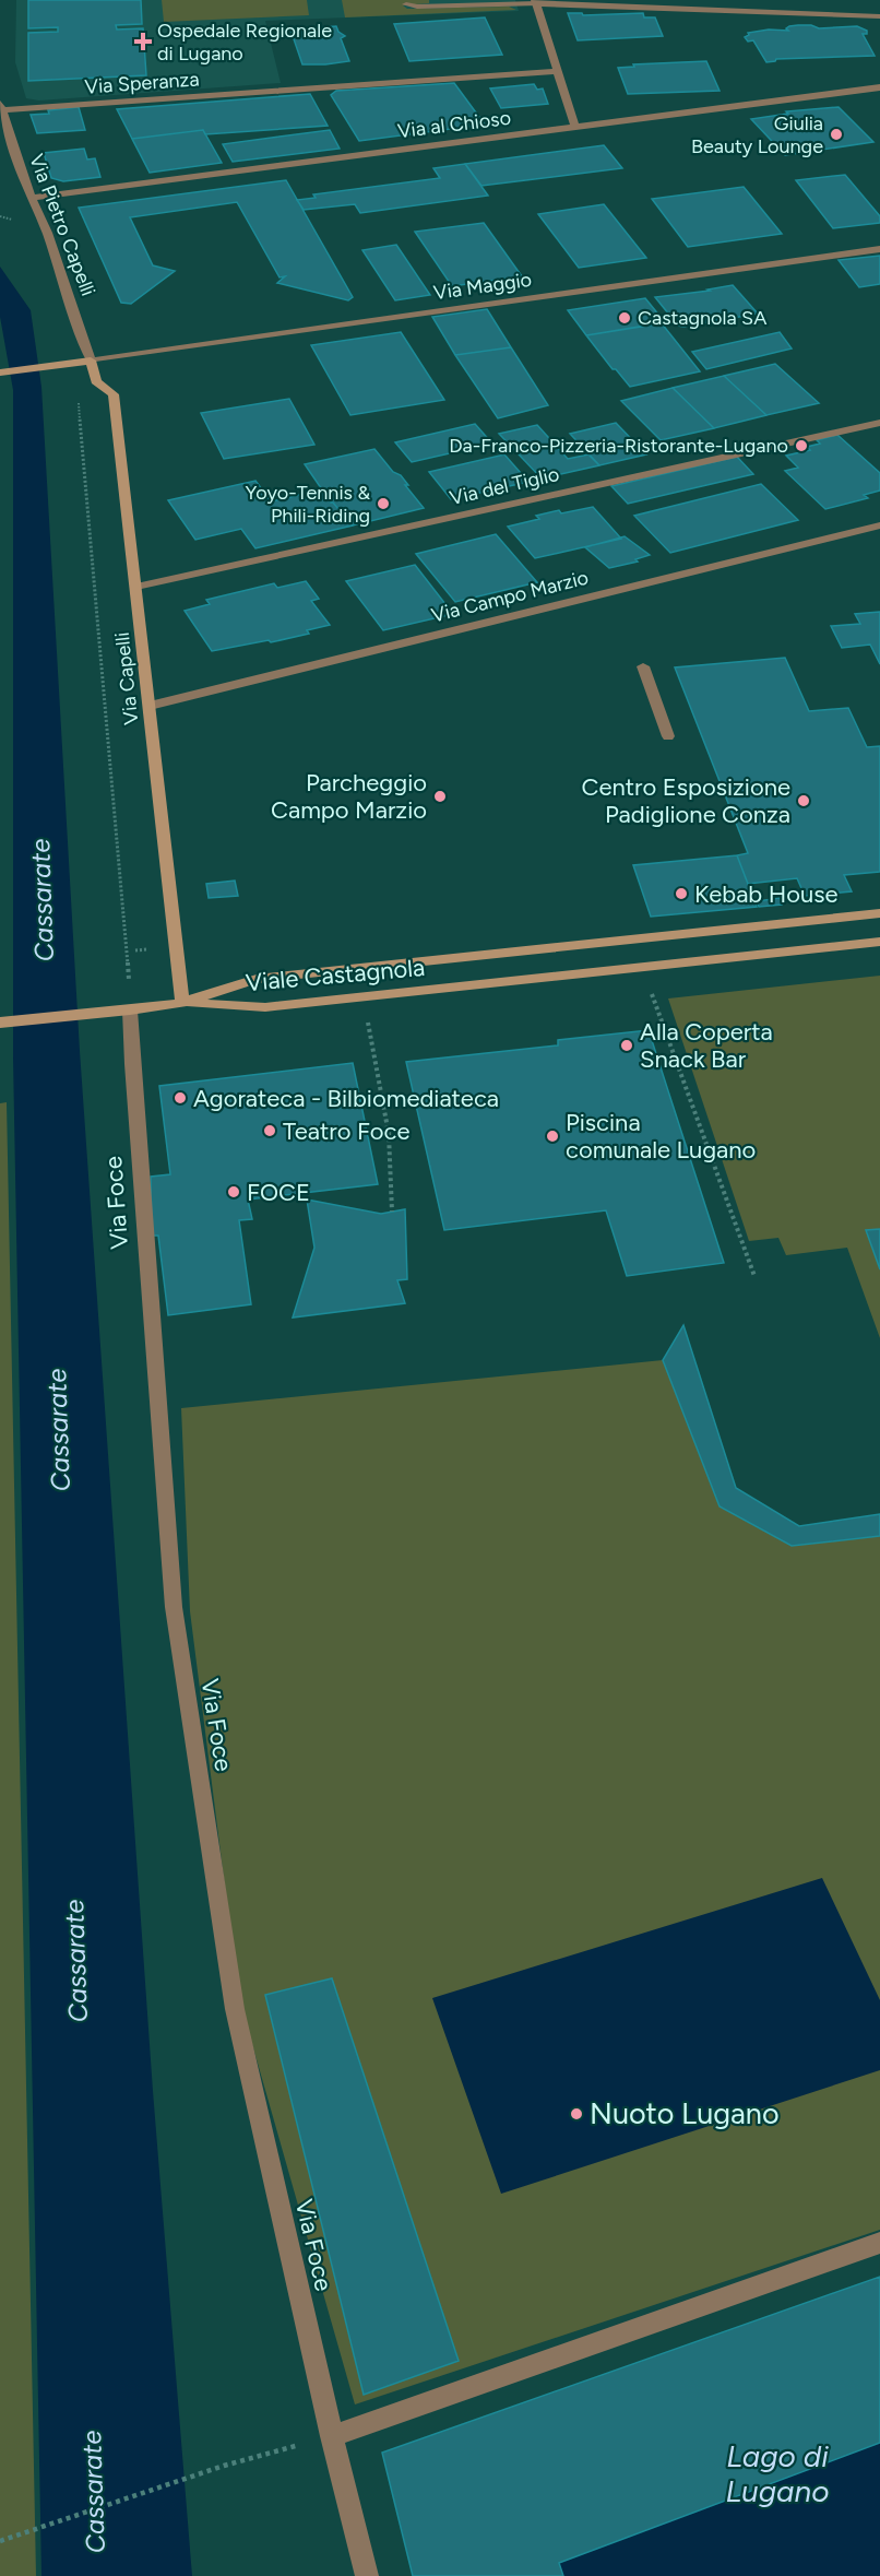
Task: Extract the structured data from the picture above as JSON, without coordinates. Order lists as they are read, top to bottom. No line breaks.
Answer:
{"streets":{"main road":["Via Capelli","Viale Castagnola"],"street":["Via Speranza","Via al Chioso","Via Pietro Capelli","Via Maggio","Via del Tiglio","Via Campo Marzio","Via Foce"]},"crossings":[["Via Speranza","Via Pietro Capelli"],["Via al Chioso","Via Pietro Capelli"],["Via Pietro Capelli","Via Maggio"],["Via Pietro Capelli","Via Capelli"],["Via Maggio","Via Capelli"],["Via del Tiglio","Via Capelli"],["Via Campo Marzio","Via Capelli"],["Via Capelli","Viale Castagnola"]],"water":["Cassarate","Lago di Lugano"],"places":{"health":["Ospedale Regionale di Lugano"],"other":["Giulia Beauty Lounge","Castagnola SA","Da-Franco-Pizzeria-Ristorante-Lugano","Yoyo-Tennis & Phili-Riding","Parcheggio Campo Marzio","Centro Esposizione Padiglione Conza","Kebab House","Alla Coperta Snack Bar","Agorateca - Bilbiomediateca","Teatro Foce","Piscina comunale Lugano","FOCE","Nuoto Lugano"]}}
